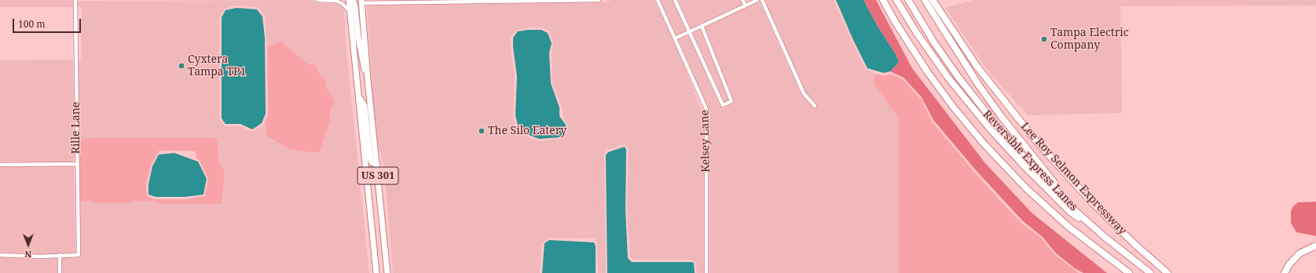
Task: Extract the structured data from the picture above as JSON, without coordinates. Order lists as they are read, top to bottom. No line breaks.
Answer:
{"streets":{"highway":["Reversible Express Lanes","Lee Roy Selmon Expressway"],"main road":["US 301"],"street":["Rille Lane","Kelsey Lane"]},"places":["Tampa Electric Company","Cyxtera Tampa TP1","The Silo Eatery"],"scale_bar":"100 m","north":"bottom"}
